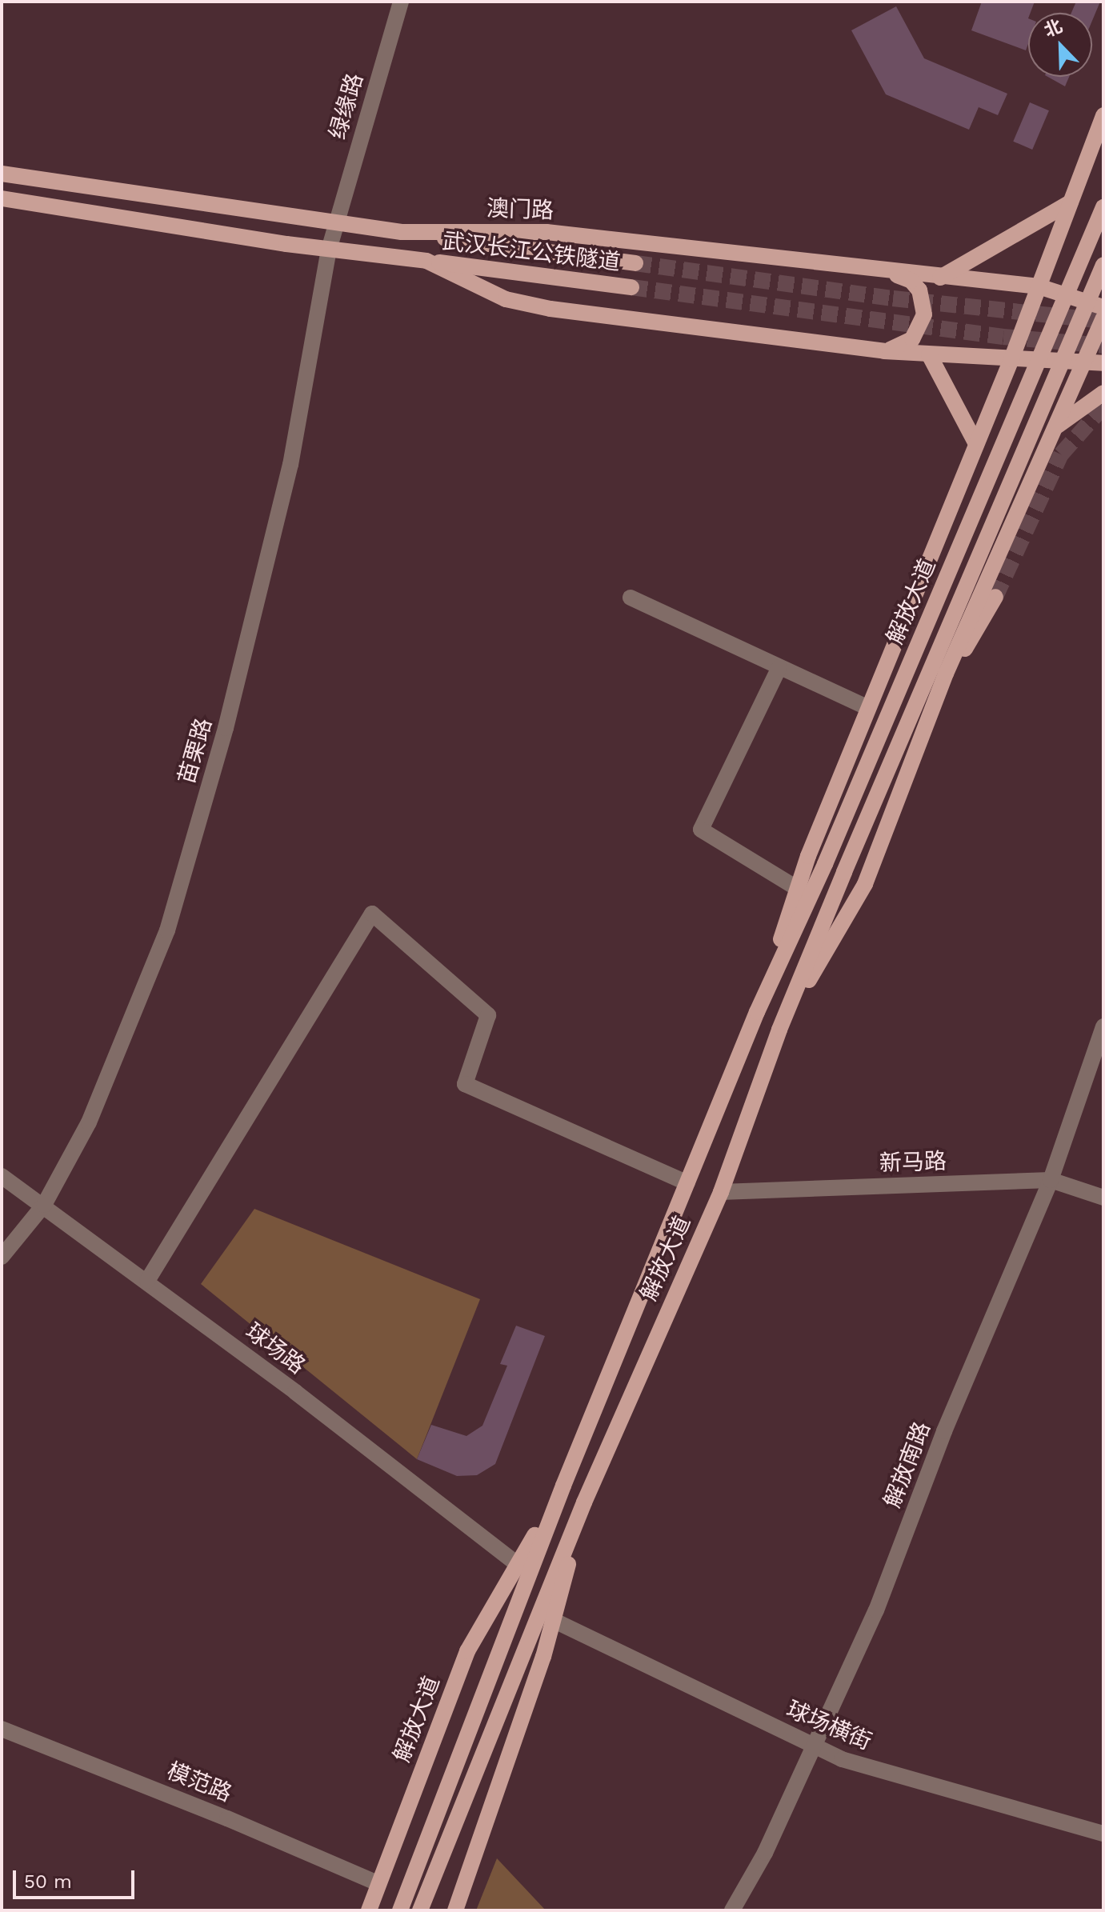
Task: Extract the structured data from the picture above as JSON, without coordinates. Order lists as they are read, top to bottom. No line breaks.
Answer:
{"streets":{"main road":["澳门路","武汉长江公铁隧道","解放大道"],"street":["绿缘路","苗栗路","新马路","球场路","解放南路","球场横街","模范路"]},"crossings":[["绿缘路","澳门路"],["绿缘路","苗栗路"],["澳门路","武汉长江公铁隧道"],["澳门路","解放大道"],["澳门路","苗栗路"],["解放大道","新马路"],["解放大道","球场路"],["解放大道","球场横街"],["解放大道","模范路"],["苗栗路","球场路"],["新马路","解放南路"],["解放南路","球场横街"]],"scale_bar":"50 m","north":"top left"}
